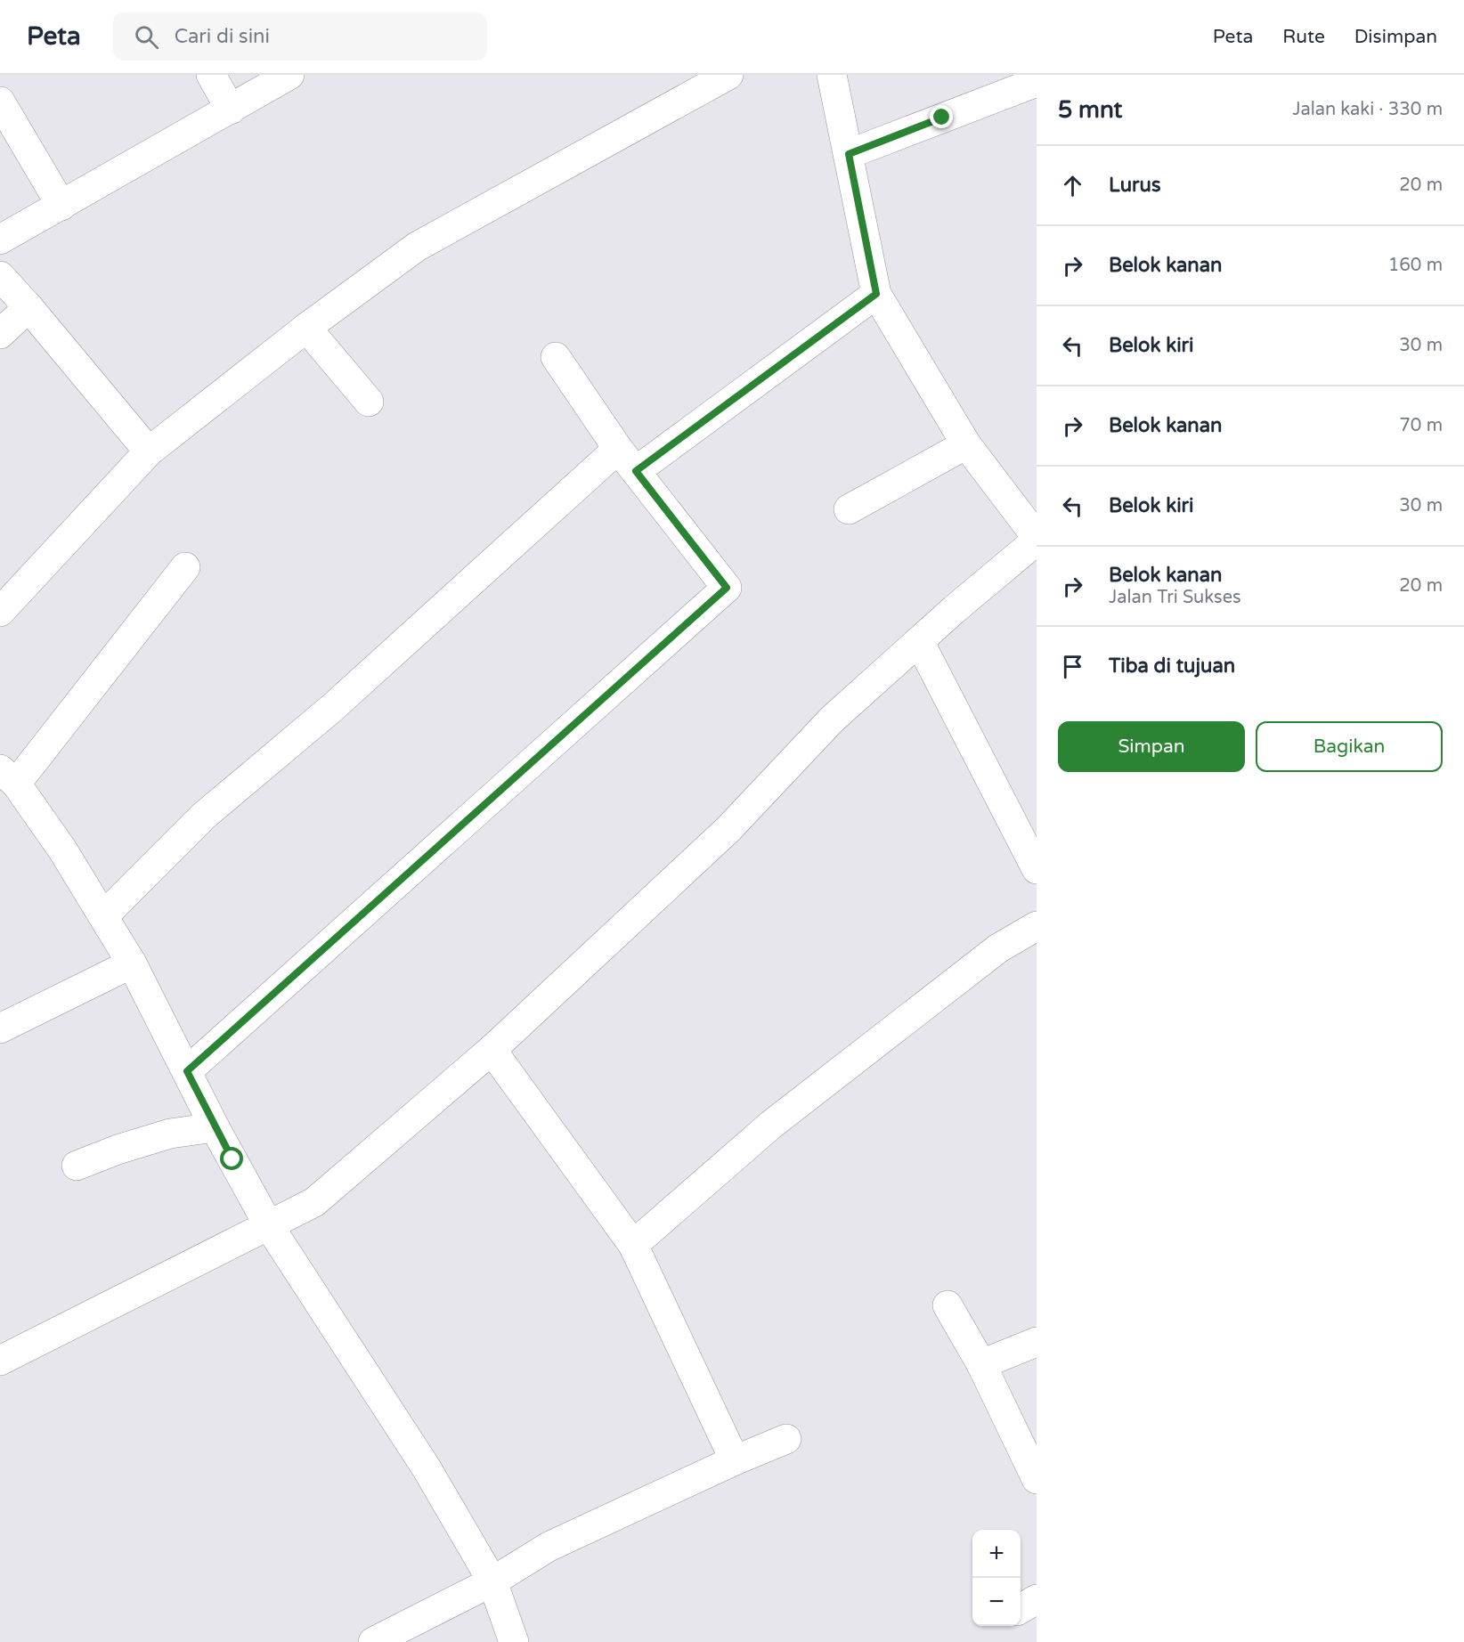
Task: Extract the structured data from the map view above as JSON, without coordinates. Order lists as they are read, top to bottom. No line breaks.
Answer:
{"page":{"header":"Peta","search":"Cari di sini","nav":["Peta","Rute","Disimpan"],"heading":["5 mnt","Jalan kaki · 330 m"],"list":[["Lurus","20 m"],["Belok kanan","160 m"],["Belok kiri","30 m"],["Belok kanan","70 m"],["Belok kiri","30 m"],["Belok kanan","Jalan Tri Sukses","20 m"],"Tiba di tujuan"],"buttons":["Simpan","Bagikan"],"map_buttons":["+","−"]}}
